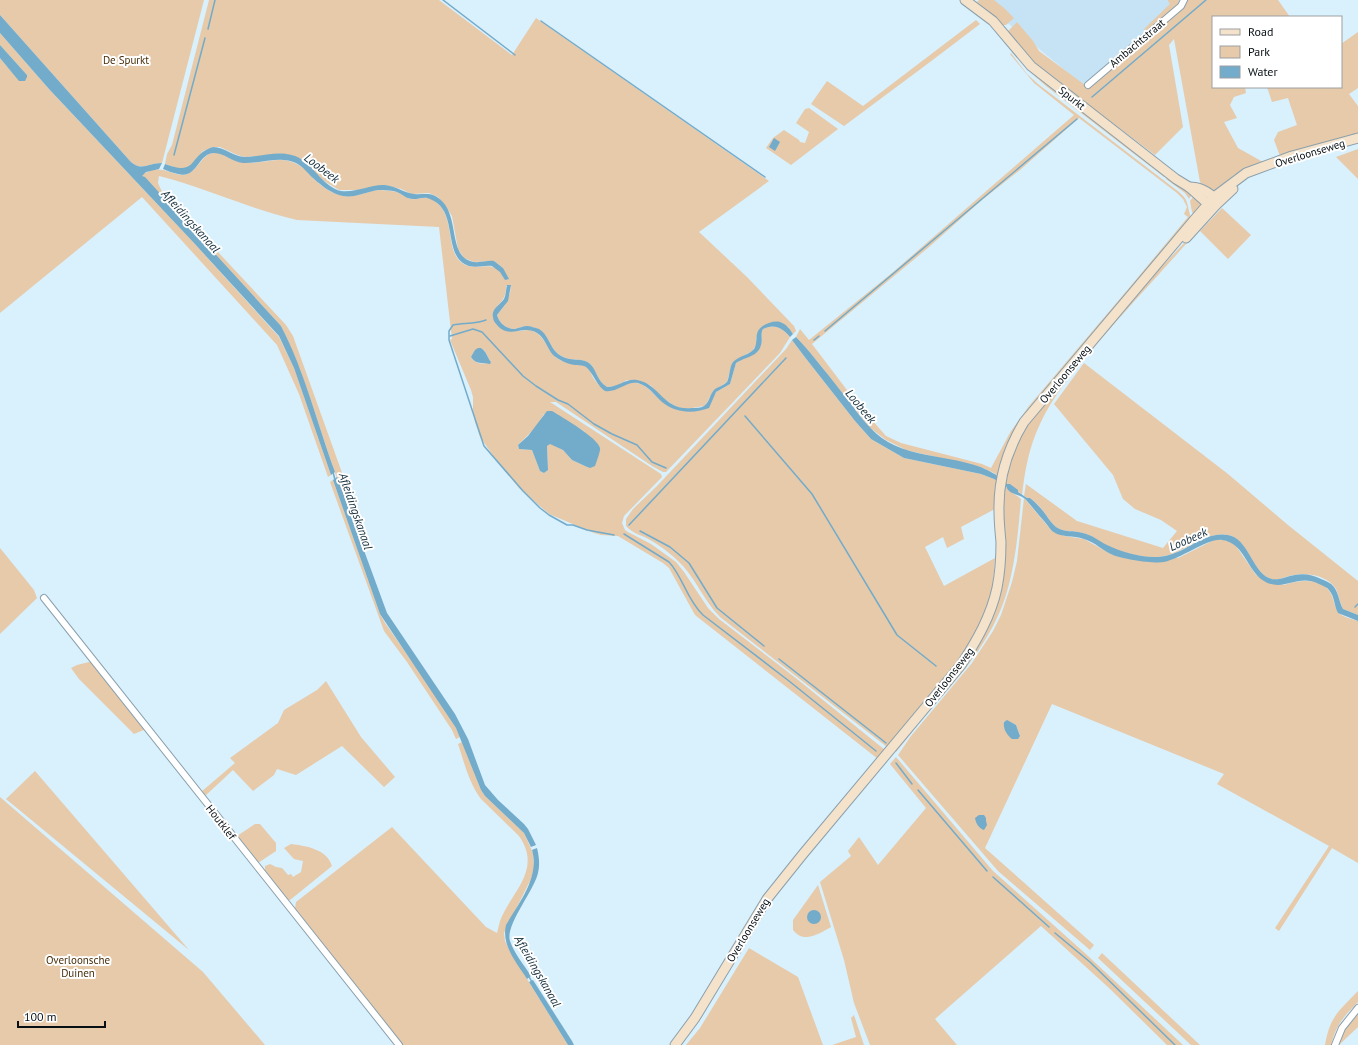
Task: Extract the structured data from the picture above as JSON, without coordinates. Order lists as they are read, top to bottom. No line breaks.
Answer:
{"streets":{"street":["Ambachtstraat","Spurkt","Overloonseweg","Houtklef"]},"crossings":[["Spurkt","Overloonseweg"]],"water":["Loobeek","Afleidingskanaal"],"parks":["De Spurkt","Overloonsche Duinen"],"legend":["Road","Park","Water"],"scale_bar":"100 m"}
